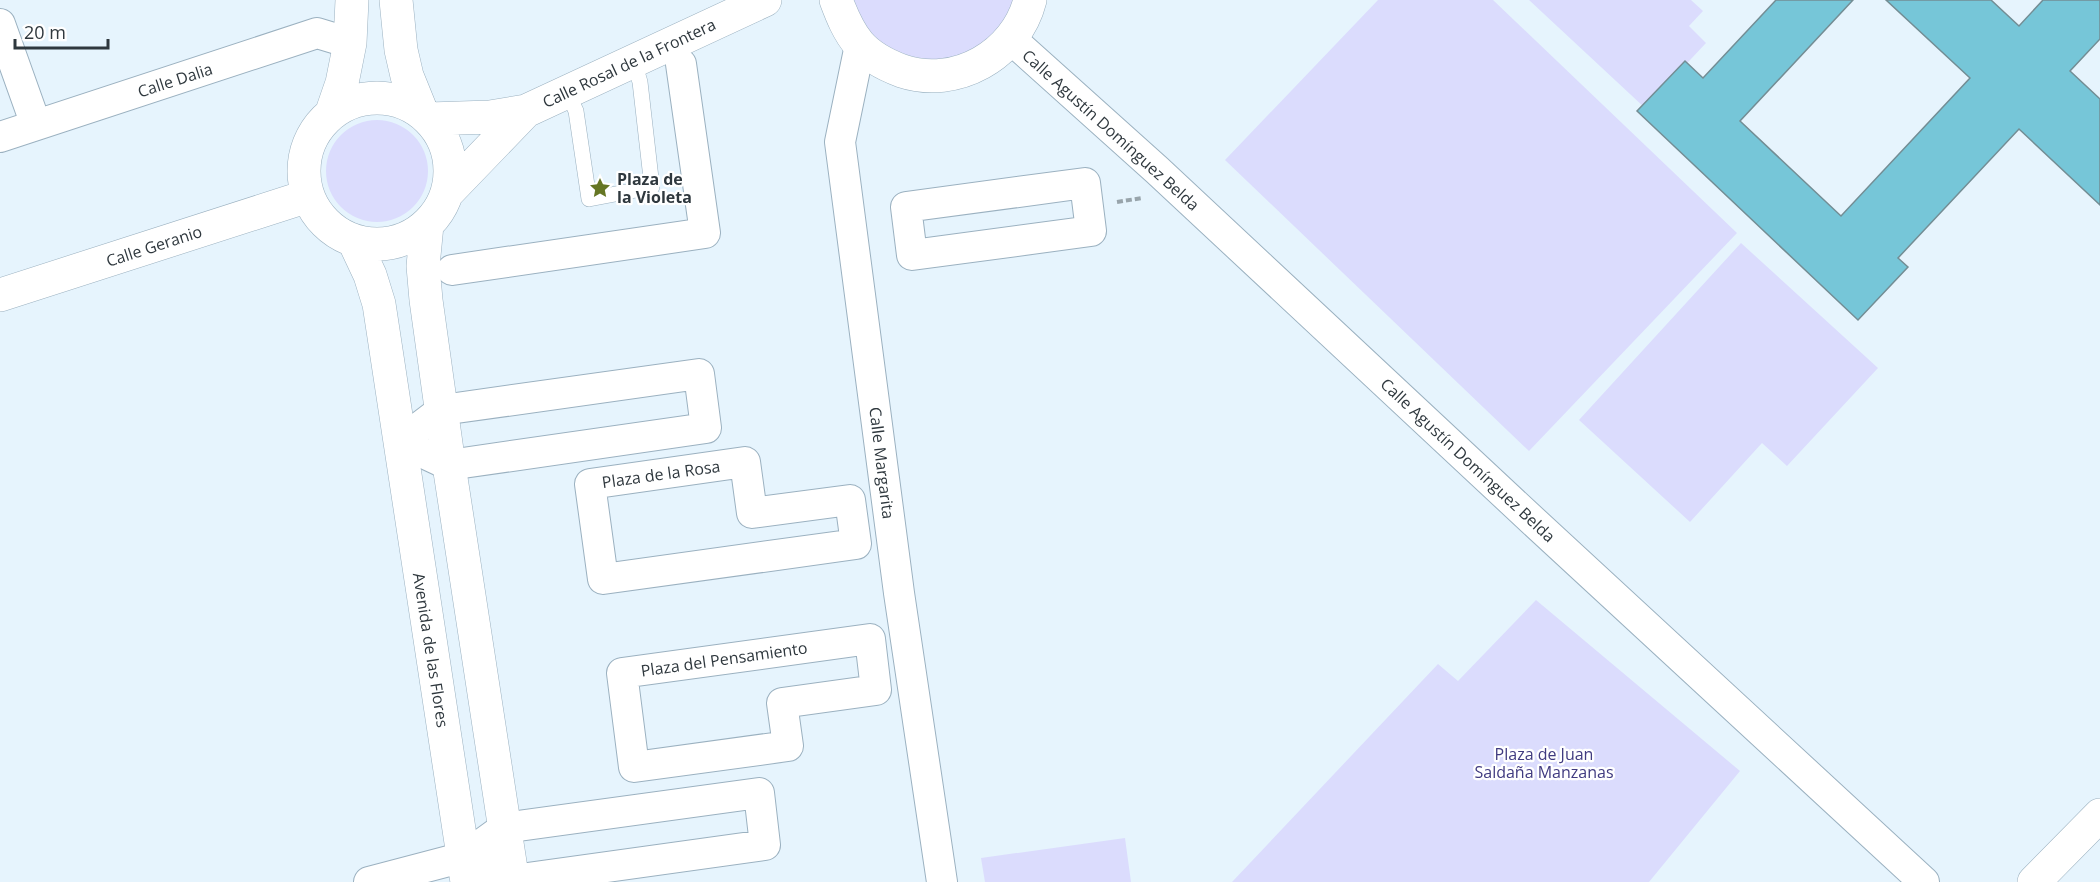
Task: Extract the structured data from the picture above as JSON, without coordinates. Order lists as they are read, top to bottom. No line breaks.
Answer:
{"streets":{"main road":["Calle Rosal de la Frontera","Calle Geranio","Avenida de las Flores"],"street":["Calle Dalia","Calle Agustín Domínguez Belda","Calle Margarita","Plaza de la Rosa","Plaza del Pensamiento"]},"crossings":[["Calle Rosal de la Frontera","Calle Geranio"],["Calle Rosal de la Frontera","Avenida de las Flores"],["Calle Geranio","Avenida de las Flores"]],"parks":["Plaza de Juan Saldaña Manzanas"],"places":{"place":["Plaza de la Violeta"]},"scale_bar":"20 m"}
